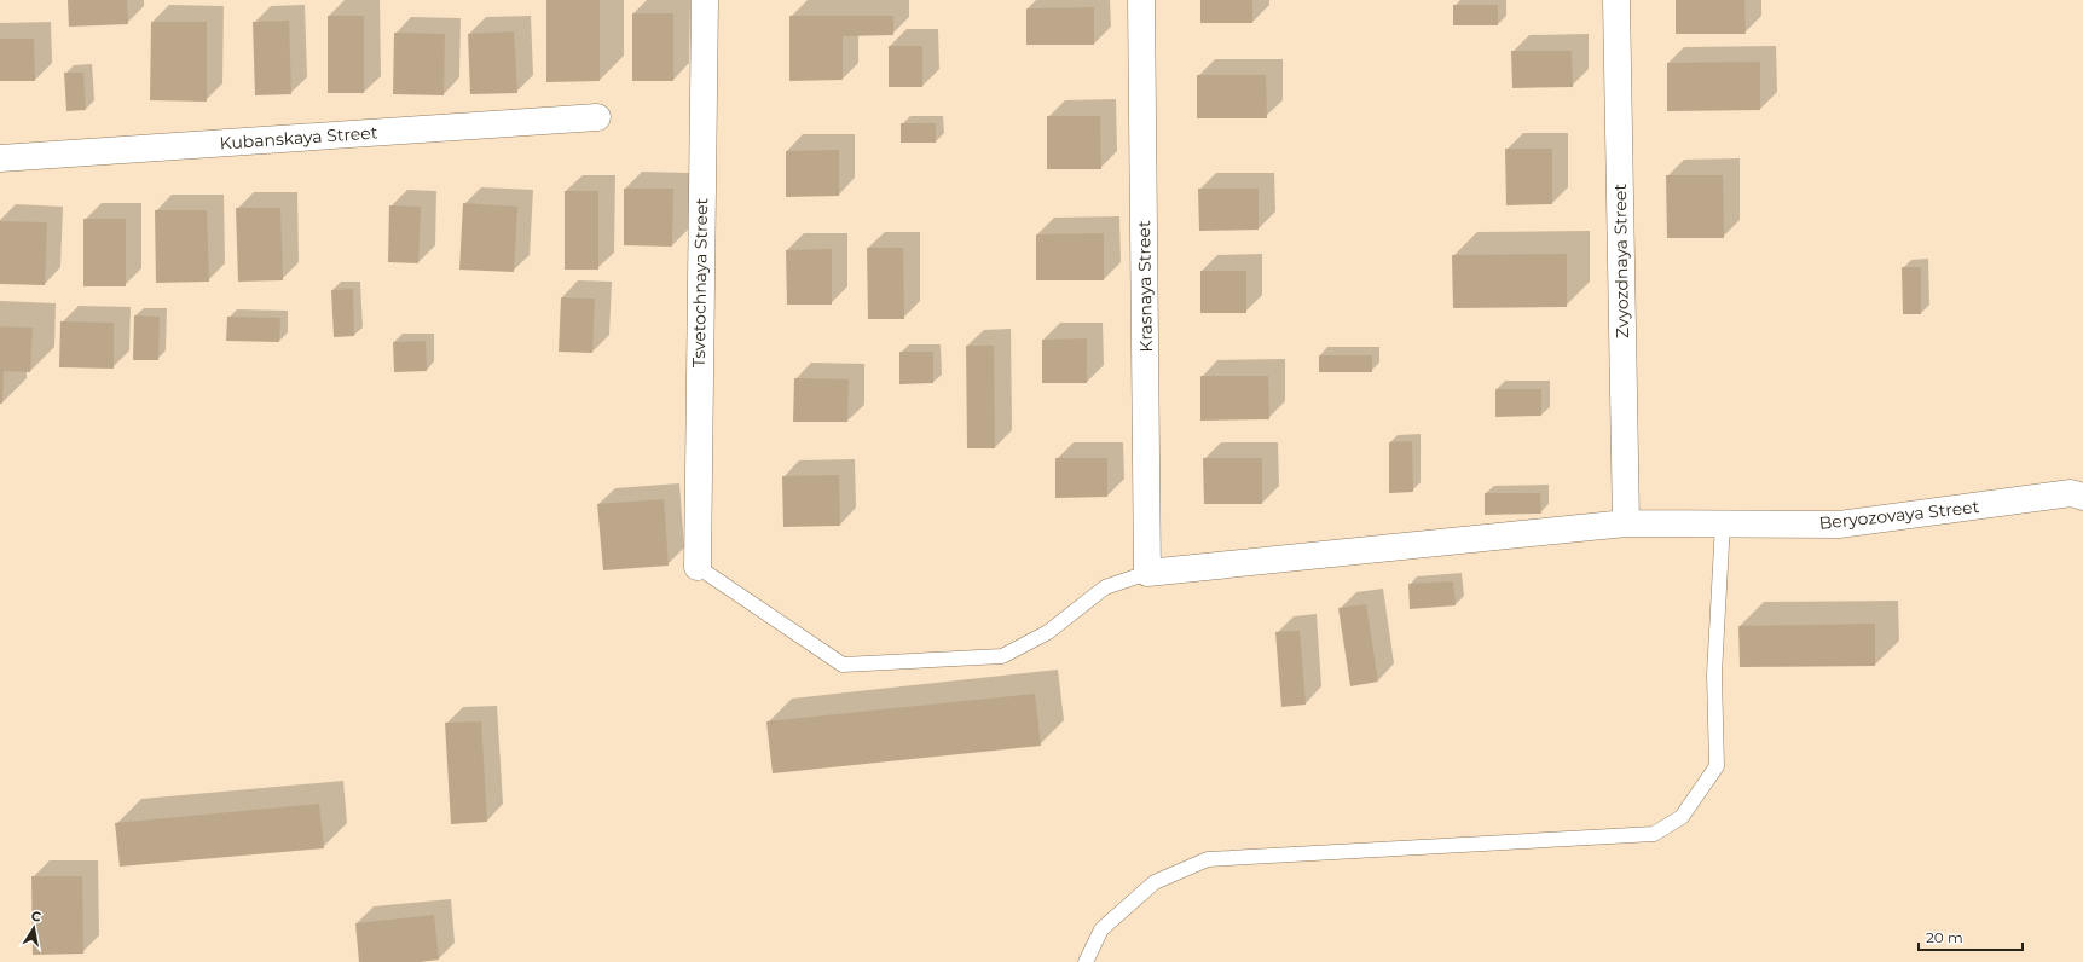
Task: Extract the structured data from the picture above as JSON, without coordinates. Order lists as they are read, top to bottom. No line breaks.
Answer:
{"streets":{"street":["Kubanskaya Street","Zvyozdnaya Street","Tsvetochnaya Street","Krasnaya Street","Beryozovaya Street"]},"crossings":[["Zvyozdnaya Street","Beryozovaya Street"],["Krasnaya Street","Beryozovaya Street"]],"scale_bar":"20 m","north":"top"}
